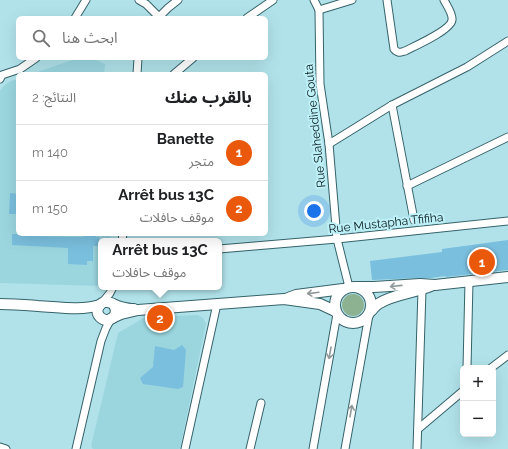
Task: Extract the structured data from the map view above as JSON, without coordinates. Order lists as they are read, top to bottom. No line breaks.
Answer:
{"streets":{"street":["Rue Slaheddine Gouta","Rue Mustapha Tfifiha"]},"crossings":[["Rue Slaheddine Gouta","Rue Mustapha Tfifiha"]],"page":{"search":"ابحث هنا","heading":["بالقرب منك","النتائج: 2"],"list":[{"mark":"1","name":"Banette","note":"متجر","value":"140 m"},{"mark":"2","name":"Arrêt bus 13C","note":"موقف حافلات","value":"150 m"}],"popup":["Arrêt bus 13C","موقف حافلات"],"pins":["1","2"],"map_buttons":["+","−"]}}
